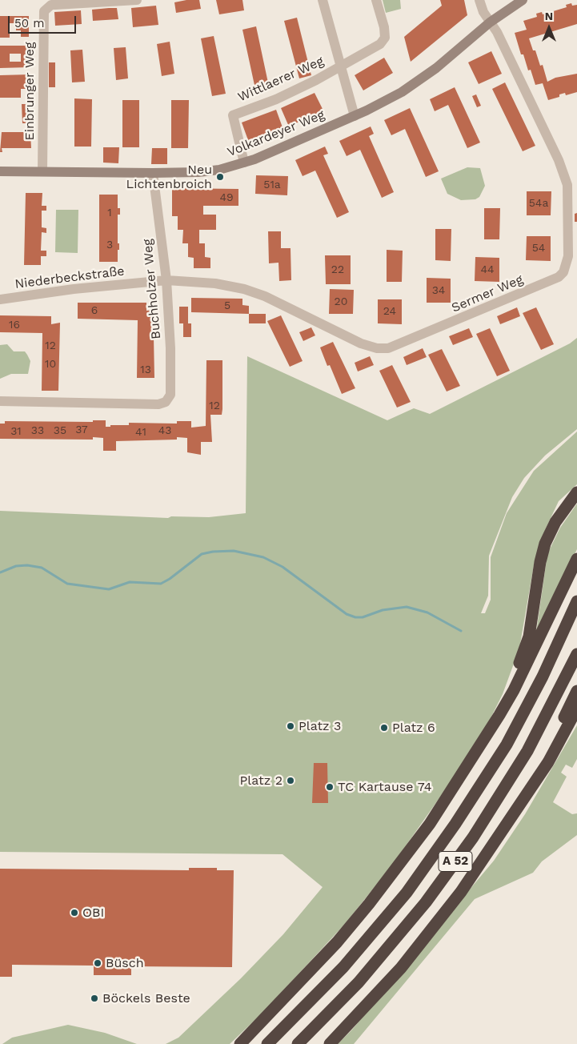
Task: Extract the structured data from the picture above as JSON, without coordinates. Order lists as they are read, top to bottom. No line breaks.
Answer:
{"streets":{"highway":["A 52"],"street":["Wittlaerer Weg","Einbrunger Weg","Volkardeyer Weg","Niederbeckstraße","Buchholzer Weg","Sermer Weg"]},"crossings":[["Wittlaerer Weg","Volkardeyer Weg"],["Einbrunger Weg","Volkardeyer Weg"],["Volkardeyer Weg","Buchholzer Weg"],["Volkardeyer Weg","Sermer Weg"],["Niederbeckstraße","Buchholzer Weg"],["Niederbeckstraße","Sermer Weg"],["Buchholzer Weg","Sermer Weg"]],"places":["Neu Lichtenbroich","Platz 3","Platz 6","Platz 2","TC Kartause 74","OBI","Büsch","Böckels Beste"],"house_numbers":["51a","49","54a","1","3","54","22","44","34","20","5","6","24","16","12","10","13","12","37","33","35","43","31","41"],"scale_bar":"50 m","north":"top"}
